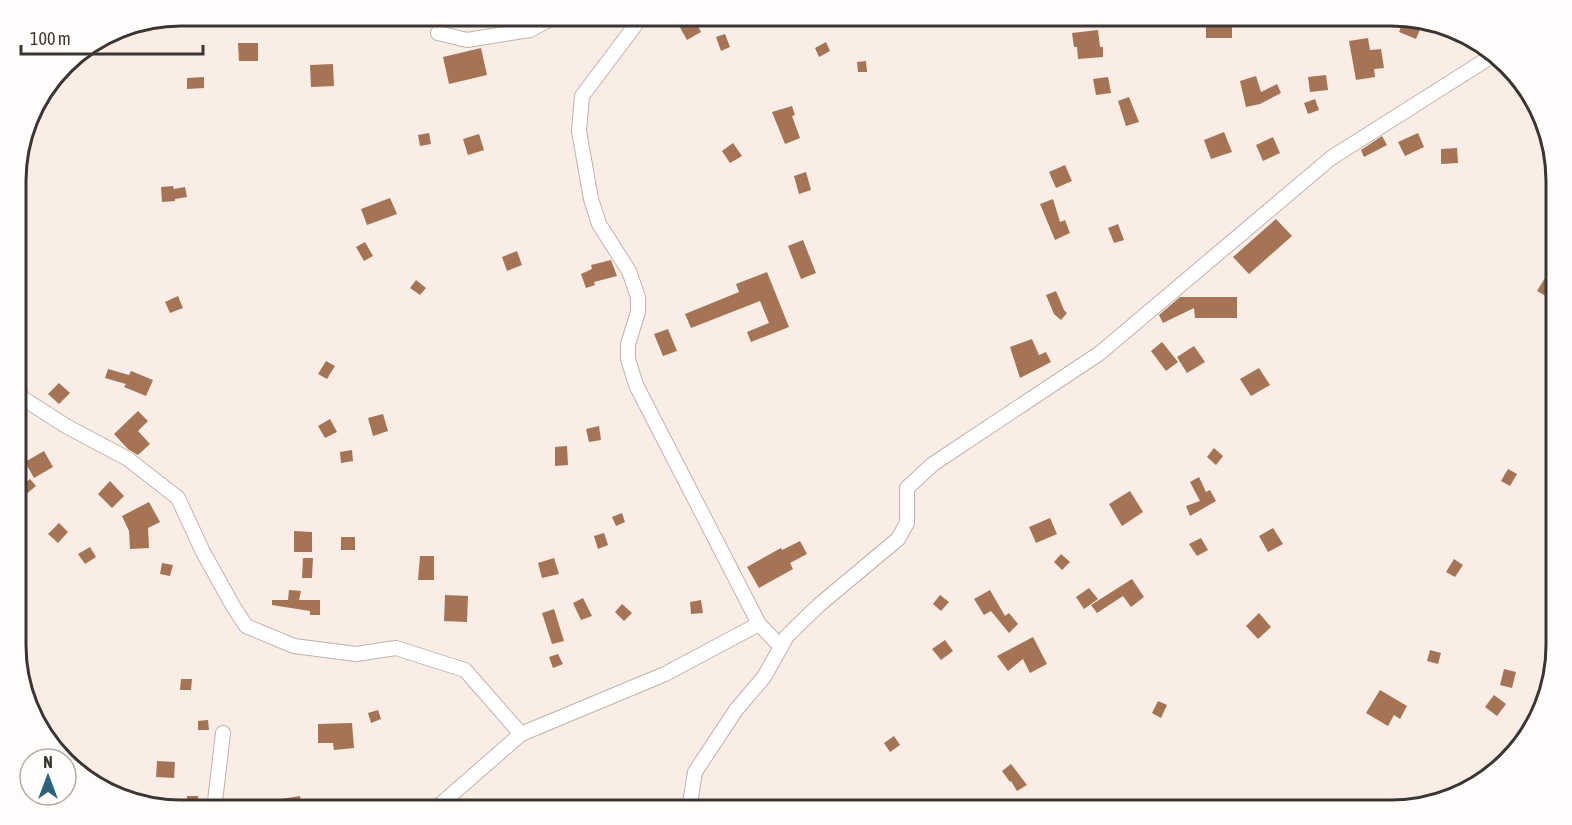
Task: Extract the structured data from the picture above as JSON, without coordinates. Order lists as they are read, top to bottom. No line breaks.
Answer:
{"scale_bar":"100 m","north":"top"}
